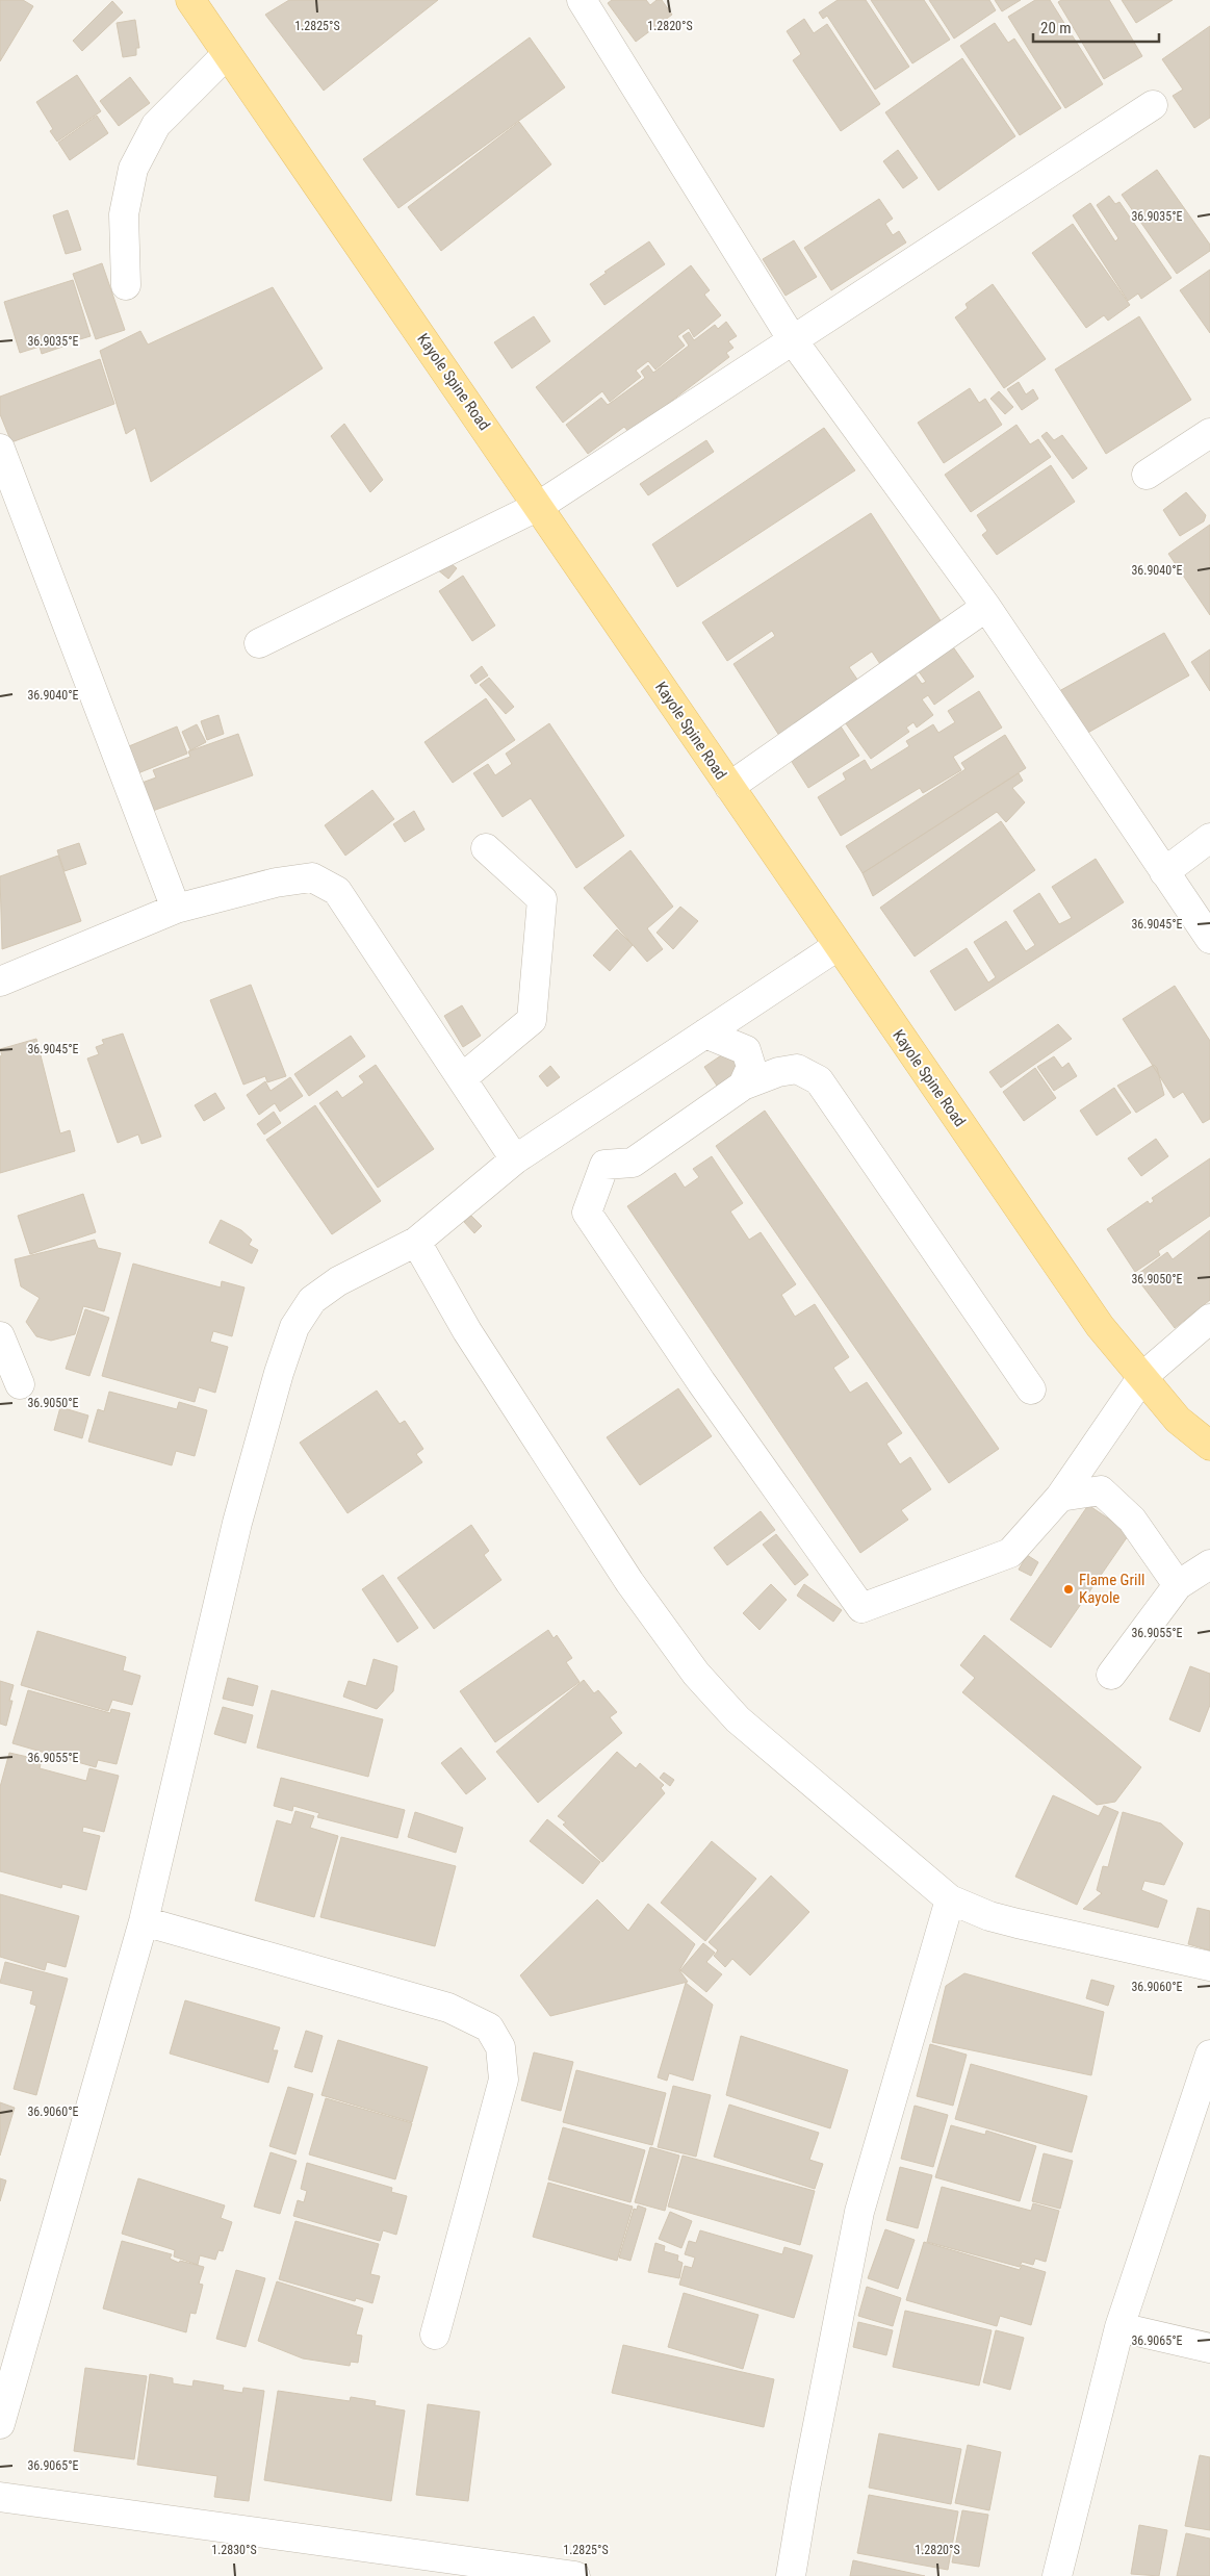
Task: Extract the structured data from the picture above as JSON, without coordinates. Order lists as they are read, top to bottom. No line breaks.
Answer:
{"streets":{"main road":["Kayole Spine Road"]},"places":["Flame Grill Kayole"],"scale_bar":"20 m","coordinates":["1.2825°S","1.2820°S","36.9035°E","36.9040°E","36.9045°E","36.9050°E","36.9055°E","36.9060°E","36.9065°E","1.2830°S"]}
